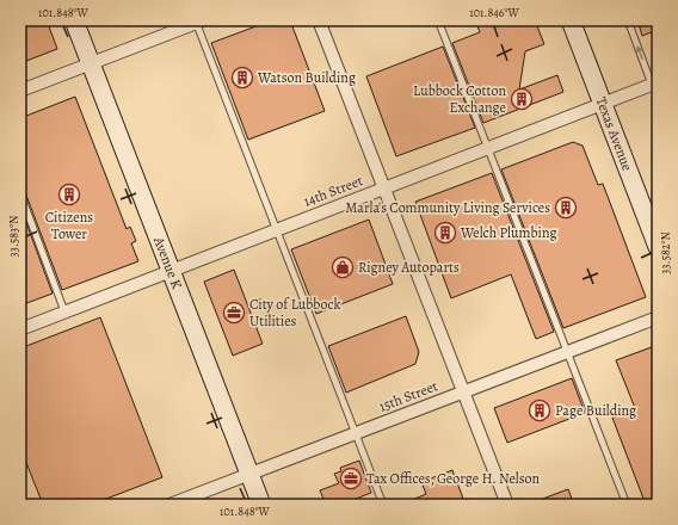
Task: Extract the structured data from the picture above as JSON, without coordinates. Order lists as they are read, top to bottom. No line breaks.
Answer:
{"streets":{"main road":["Texas Avenue","Avenue K"],"street":["14th Street","15th Street"]},"crossings":[["Texas Avenue","14th Street"],["14th Street","Avenue K"],["Avenue K","15th Street"]],"places":{"building":["Watson Building","Lubbock Cotton Exchange","Citizens Tower","Marla's Community Living Services","Welch Plumbing","Page Building"],"shop":["Rigney Autoparts"],"office":["City of Lubbock Utilities","Tax Offices, George H. Nelson"]},"coordinates":["101.848°W","101.846°W","33.583°N","33.582°N"]}
